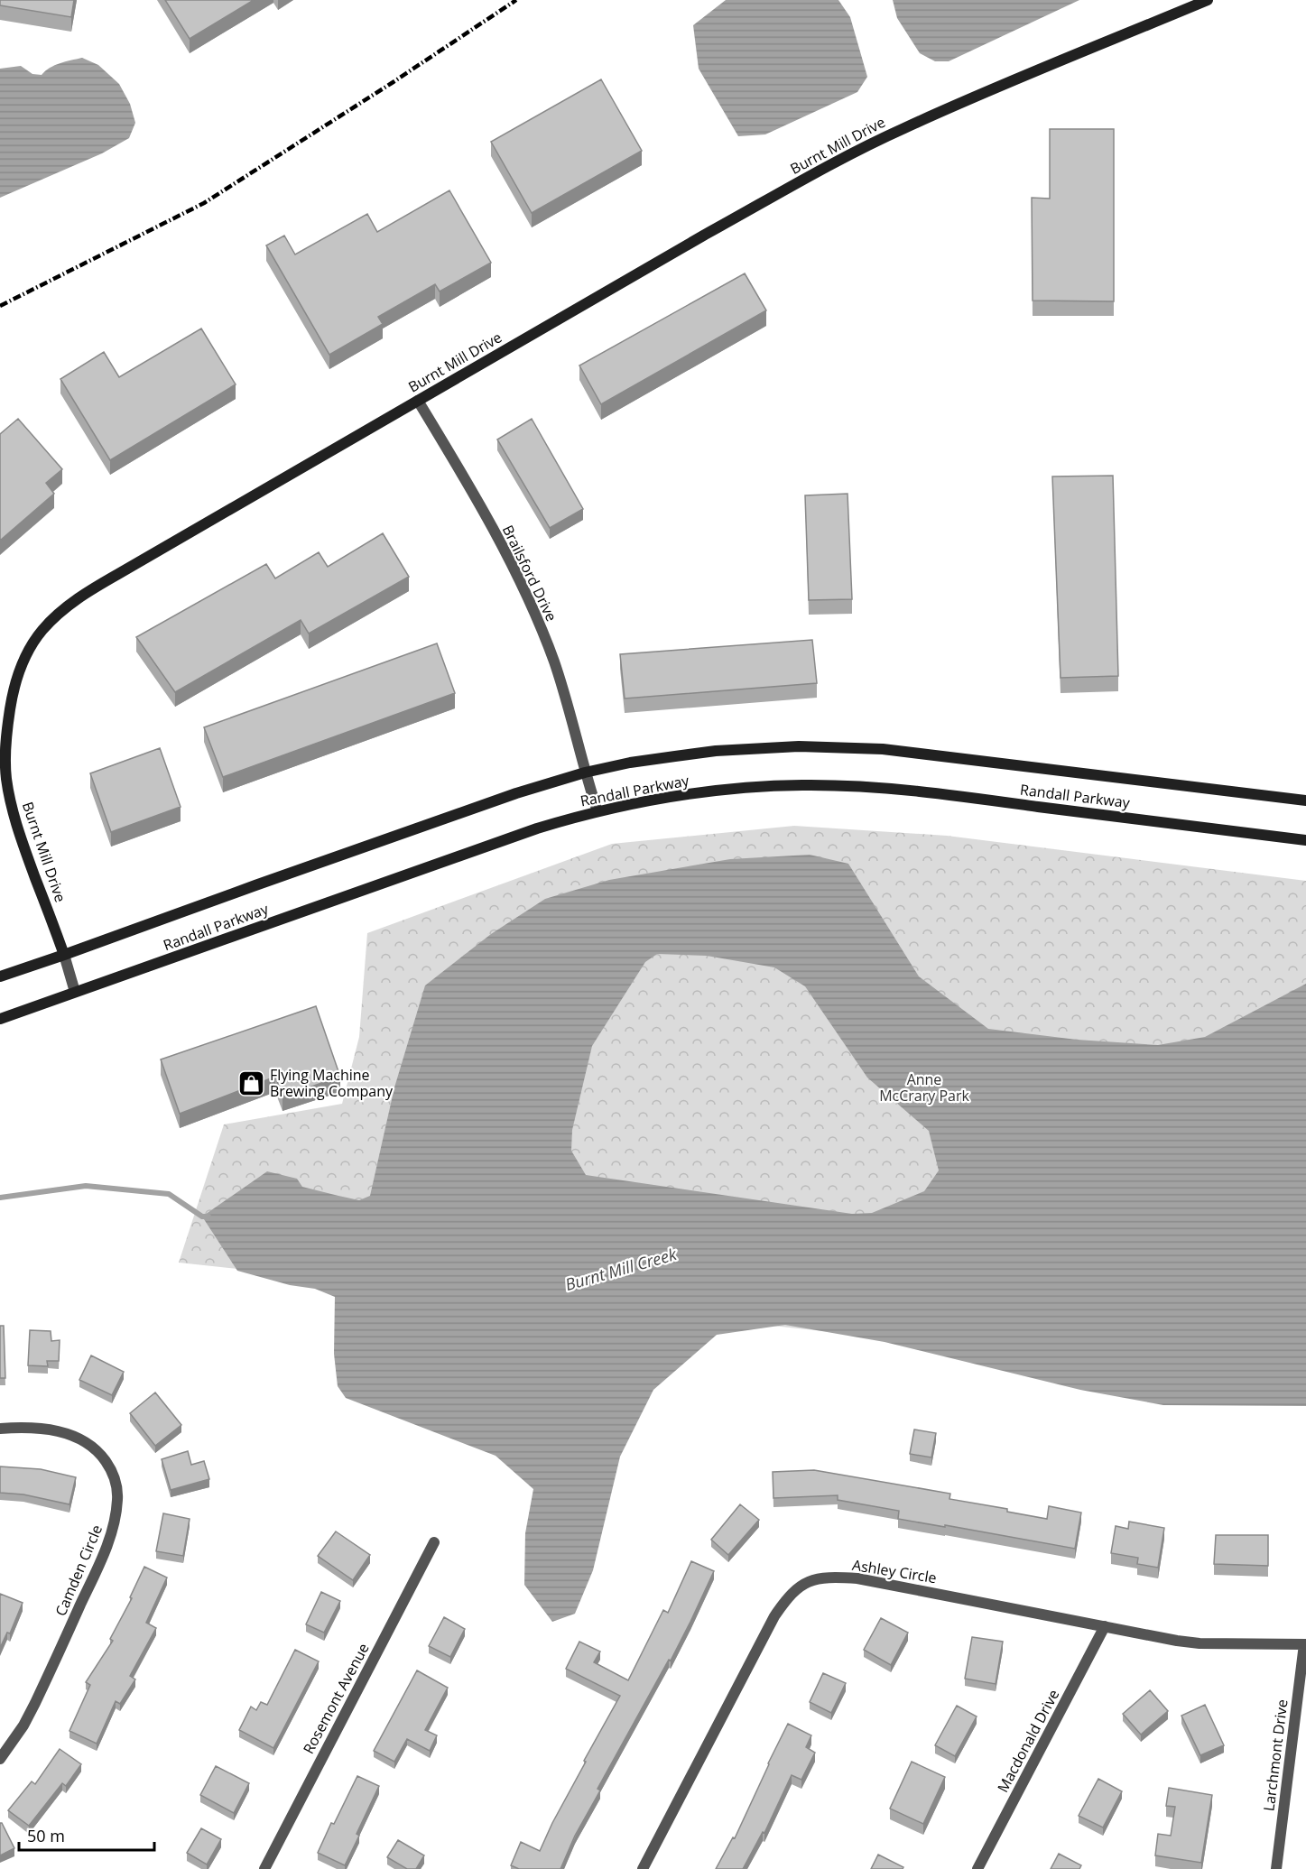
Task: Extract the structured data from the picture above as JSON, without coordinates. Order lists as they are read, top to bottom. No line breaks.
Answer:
{"streets":{"main road":["Burnt Mill Drive","Randall Parkway"],"street":["Brailsford Drive","Camden Circle","Ashley Circle","Rosemont Avenue","Macdonald Drive","Larchmont Drive"]},"crossings":[["Burnt Mill Drive","Brailsford Drive"],["Burnt Mill Drive","Randall Parkway"],["Brailsford Drive","Randall Parkway"],["Ashley Circle","Macdonald Drive"],["Ashley Circle","Larchmont Drive"]],"water":["Burnt Mill Creek"],"parks":["Anne McCrary Park"],"places":{"shop":["Flying Machine Brewing Company"]},"scale_bar":"50 m"}
